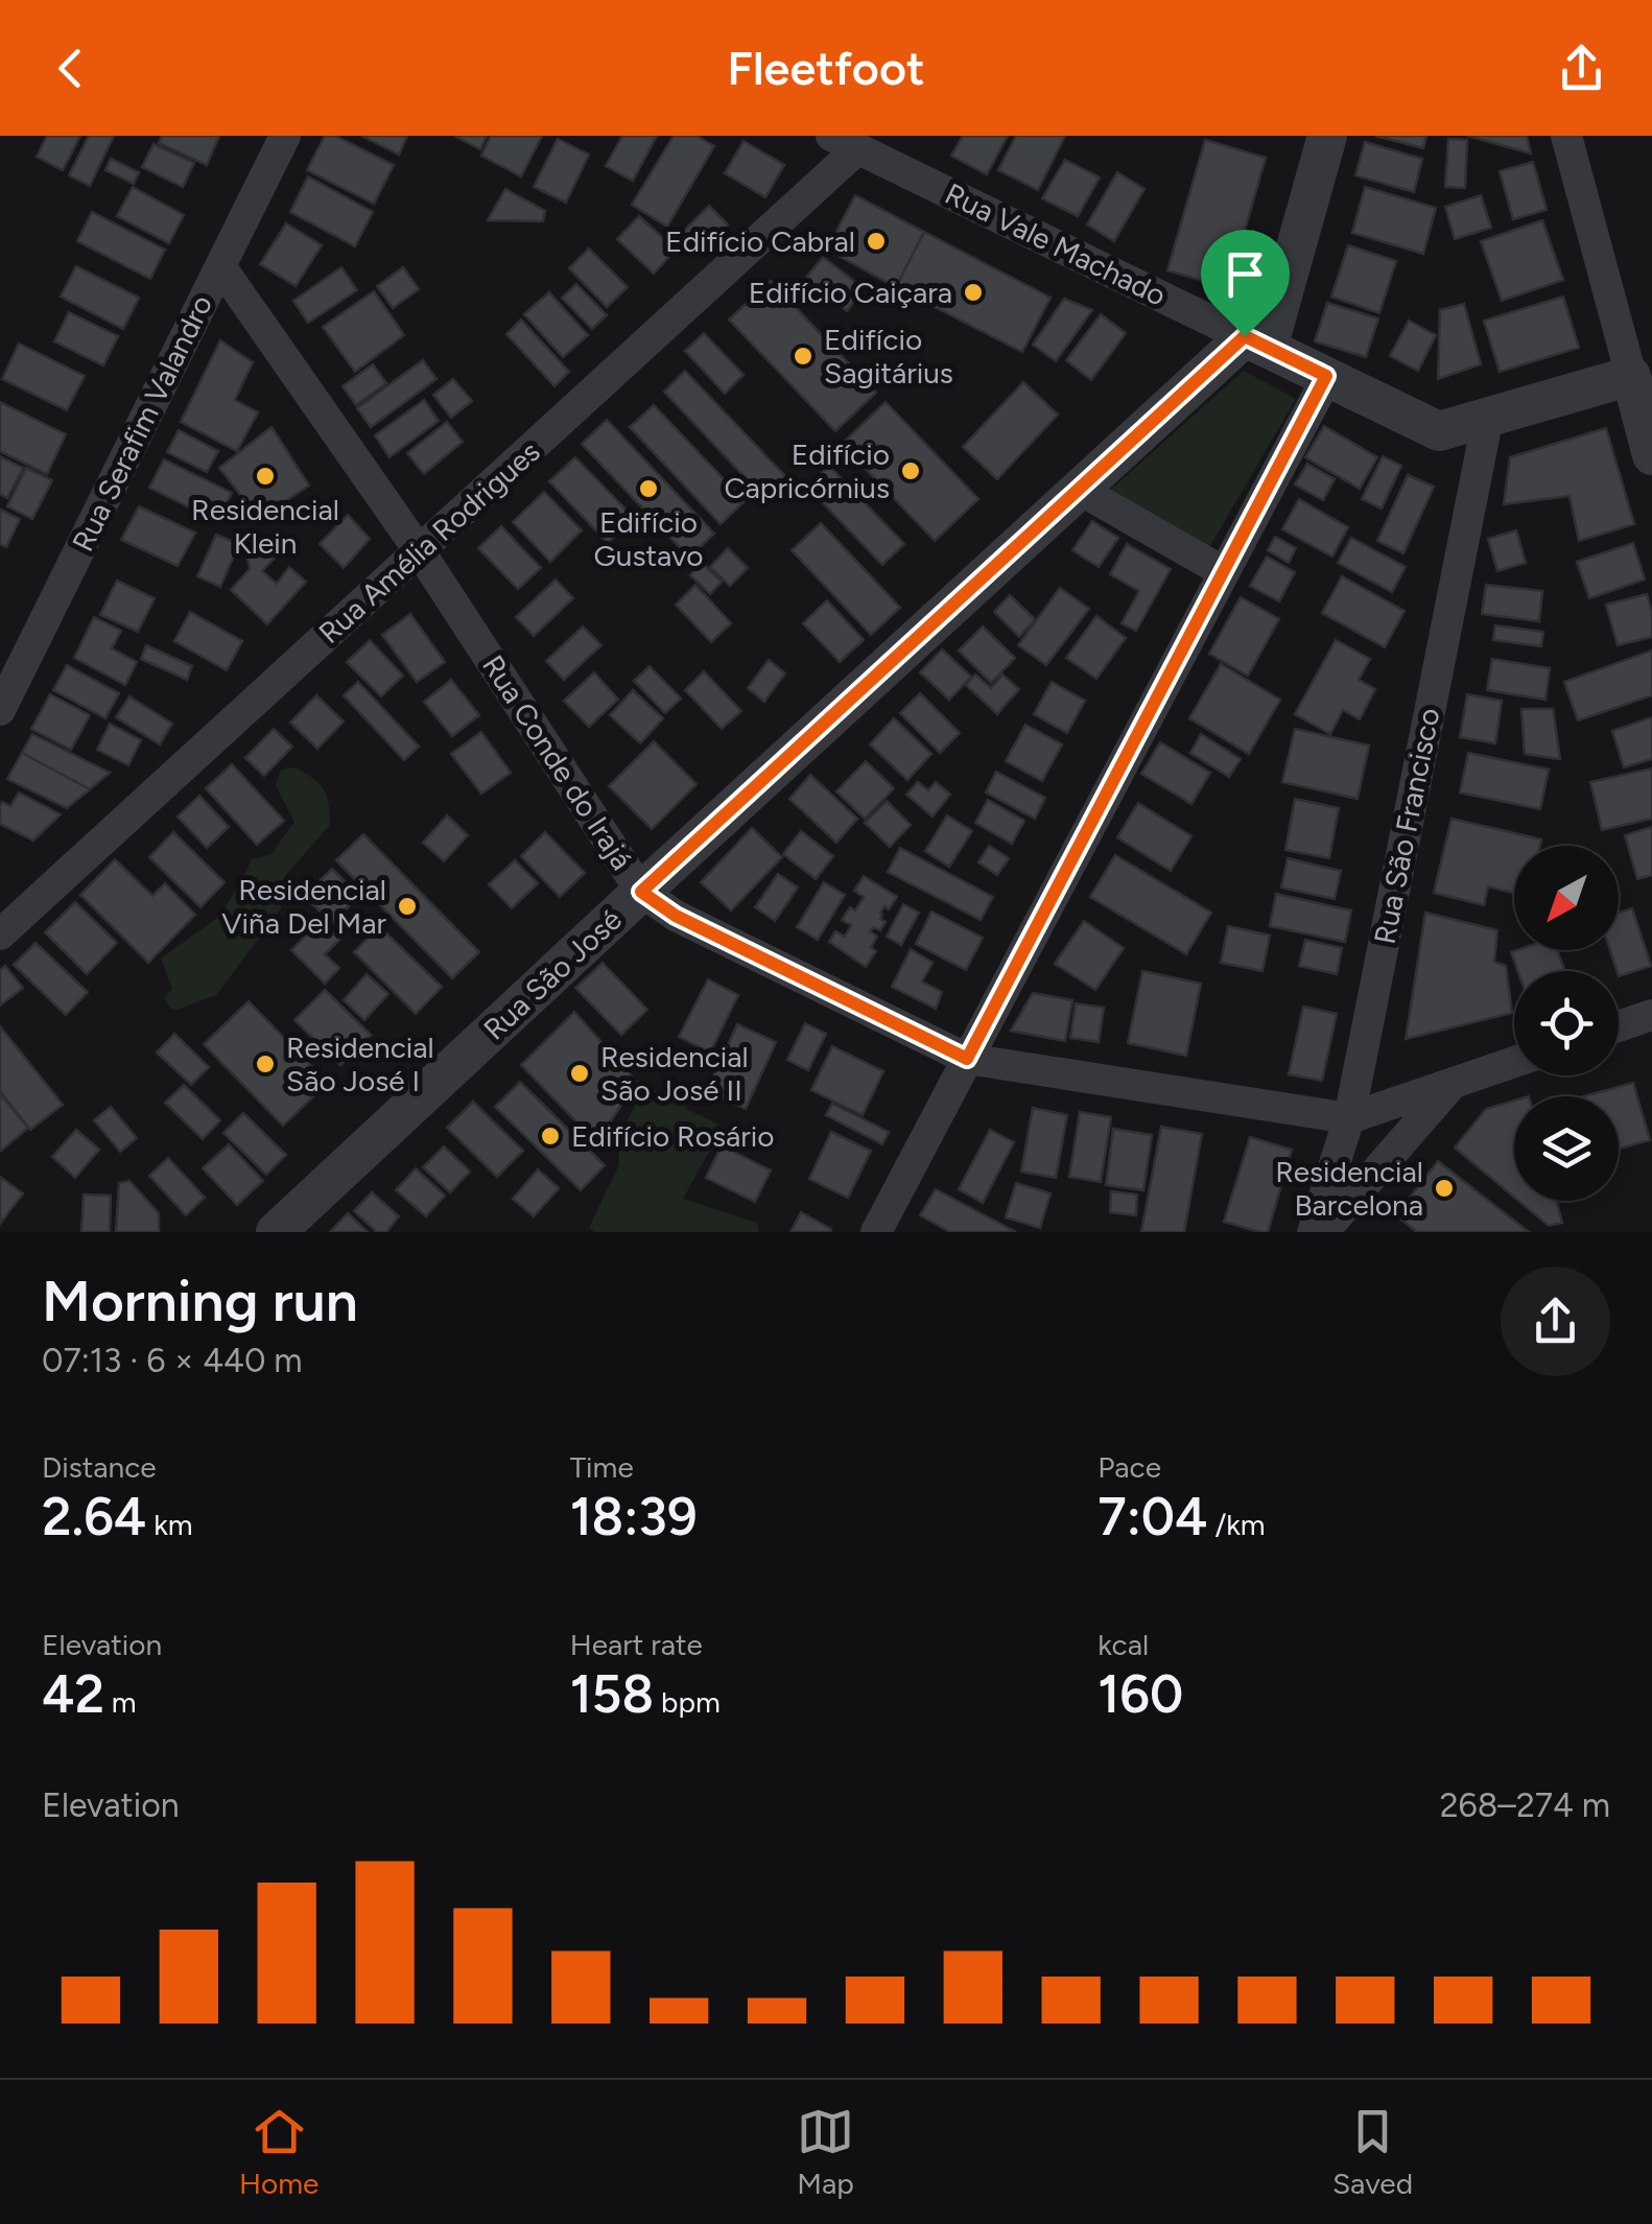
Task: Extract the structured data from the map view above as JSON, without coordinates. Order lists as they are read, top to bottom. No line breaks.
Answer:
{"streets":{"street":["Rua Vale Machado","Rua Serafim Valandro","Rua Amélia Rodrigues","Rua Conde do Irajá","Rua São Francisco","Rua São José"]},"crossings":[["Rua Vale Machado","Rua Amélia Rodrigues"],["Rua Vale Machado","Rua São Francisco"],["Rua Vale Machado","Rua São José"],["Rua Serafim Valandro","Rua Conde do Irajá"],["Rua Amélia Rodrigues","Rua Conde do Irajá"],["Rua Conde do Irajá","Rua São Francisco"],["Rua Conde do Irajá","Rua São José"]],"places":["Edifício Cabral","Edifício Caiçara","Edifício Sagitárius","Edifício Capricórnius","Residencial Klein","Edifício Gustavo","Residencial Viña Del Mar","Residencial São José I","Residencial São José II","Edifício Rosário","Residencial Barcelona"],"north":"bottom left","page":{"header":"Fleetfoot","heading":["Morning run","07:13 · 6 × 440 m"],"stats":[["Distance","2.64 km"],["Time","18:39"],["Pace","7:04 /km"],["Elevation","42 m"],["Heart rate","158 bpm"],["kcal","160"]],"chart":["Elevation","268–274 m"],"tabs":["Home","Map","Saved"]}}
